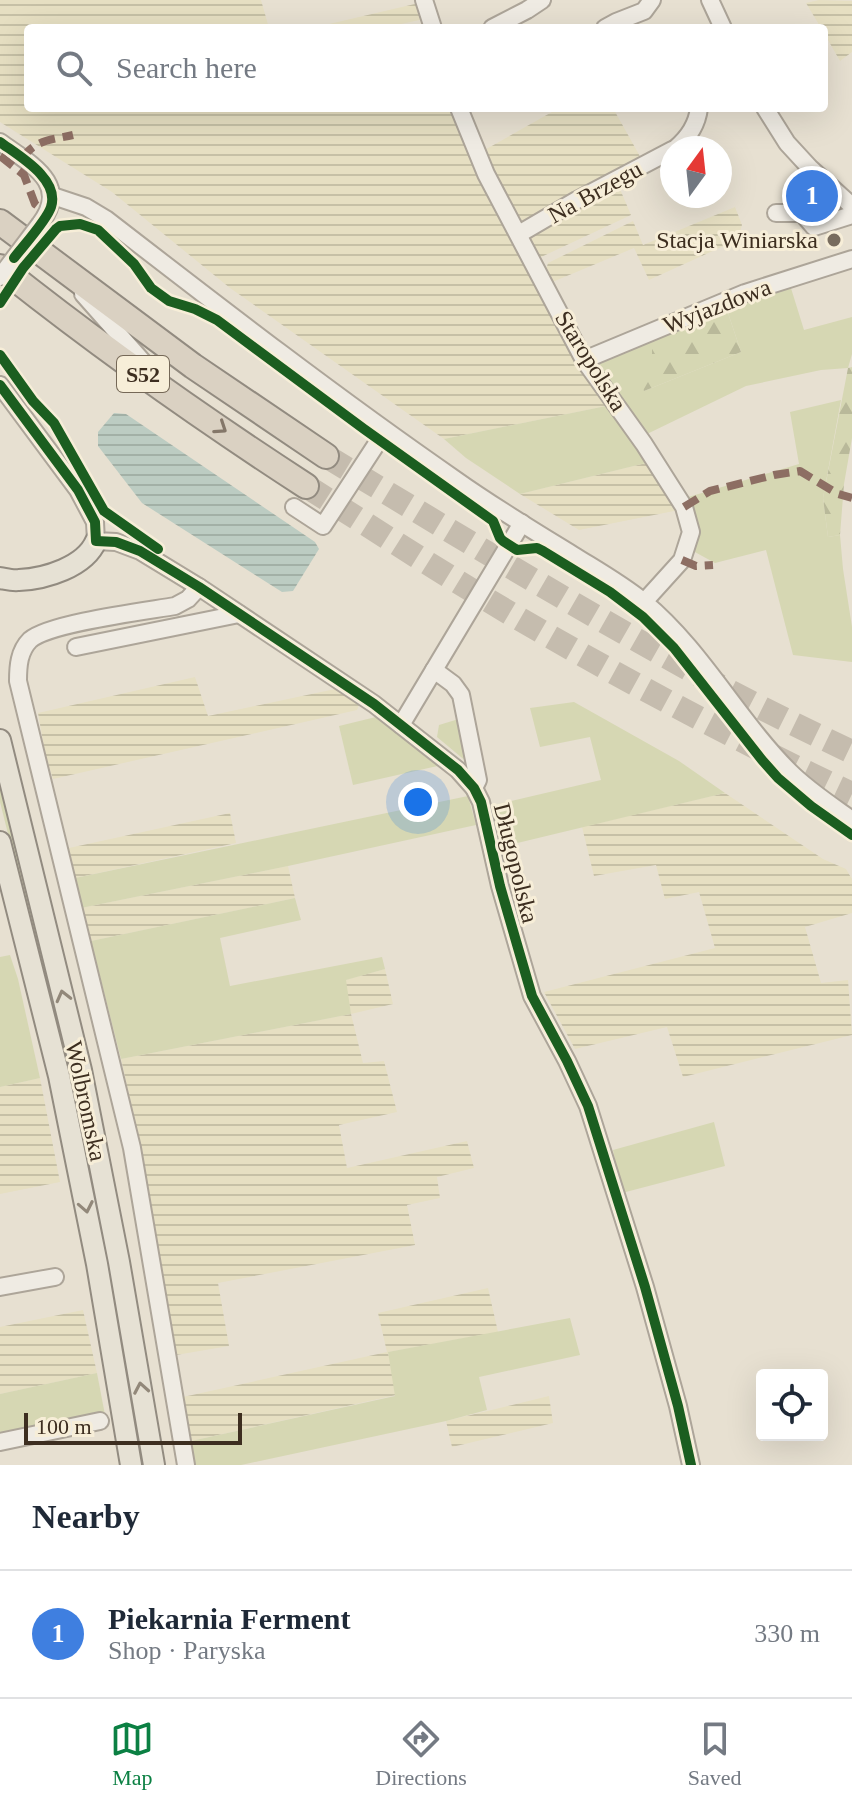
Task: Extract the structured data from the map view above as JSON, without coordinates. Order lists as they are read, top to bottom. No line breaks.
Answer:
{"streets":{"highway":["S52"],"main road":["Wolbromska"],"street":["Na Brzegu","Wyjazdowa","Staropolska","Długopolska"]},"crossings":[["Na Brzegu","Staropolska"],["Wyjazdowa","Staropolska"]],"places":["Stacja Winiarska"],"scale_bar":"100 m","north":"top","page":{"search":"Search here","pins":"1","scale":"100 m","heading":"Nearby","list":[{"mark":"1","name":"Piekarnia Ferment","note":"Shop · Paryska","value":"330 m"}],"nav":["Map","Directions","Saved"]}}
